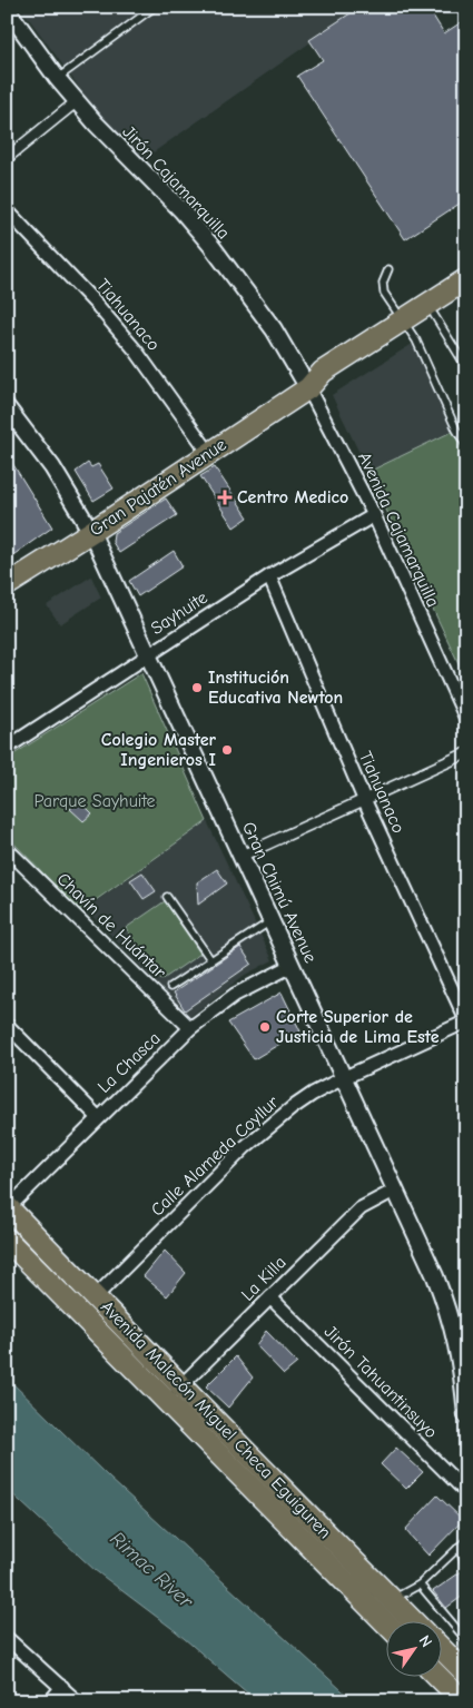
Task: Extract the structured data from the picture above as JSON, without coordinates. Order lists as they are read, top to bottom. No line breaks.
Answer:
{"streets":{"main road":["Gran Pajatén Avenue","Avenida Malecón Miguel Checa Eguiguren"],"street":["Jirón Cajamarquilla","Tiahuanaco","Avenida Cajamarquilla","Sayhuite","Gran Chimú Avenue","Chavín de Huántar","La Chasca","Calle Alameda Coyllur","La Killa","Jirón Tahuantinsuyo"]},"crossings":[["Jirón Cajamarquilla","Gran Pajatén Avenue"],["Jirón Cajamarquilla","Avenida Cajamarquilla"],["Tiahuanaco","Gran Pajatén Avenue"],["Tiahuanaco","Sayhuite"],["Tiahuanaco","Calle Alameda Coyllur"],["Gran Pajatén Avenue","Avenida Cajamarquilla"],["Gran Pajatén Avenue","Gran Chimú Avenue"],["Avenida Cajamarquilla","Sayhuite"],["Sayhuite","Gran Chimú Avenue"],["Gran Chimú Avenue","La Chasca"],["Gran Chimú Avenue","Calle Alameda Coyllur"],["Gran Chimú Avenue","La Killa"],["Chavín de Huántar","La Chasca"],["La Chasca","Avenida Malecón Miguel Checa Eguiguren"],["Calle Alameda Coyllur","Avenida Malecón Miguel Checa Eguiguren"],["La Killa","Jirón Tahuantinsuyo"],["La Killa","Avenida Malecón Miguel Checa Eguiguren"]],"water":["Rimac River"],"parks":["Parque Sayhuite"],"places":{"health":["Centro Medico"],"other":["Institución Educativa Newton","Colegio Master Ingenieros I","Corte Superior de Justicia de Lima Este"]},"north":"top right"}
